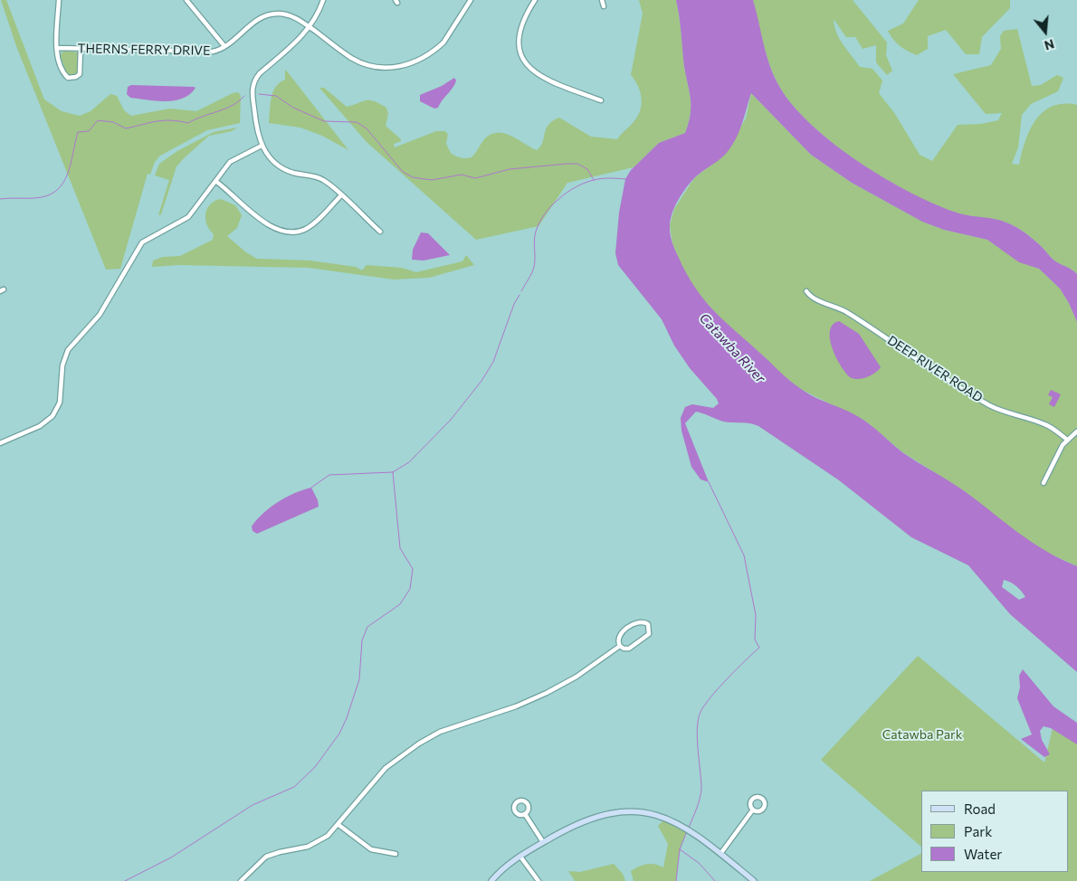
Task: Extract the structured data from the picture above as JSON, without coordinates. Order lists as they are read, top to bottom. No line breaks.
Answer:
{"streets":{"street":["THERNS FERRY DRIVE","DEEP RIVER ROAD"]},"water":["Catawba River"],"parks":["Catawba Park"],"legend":["Road","Park","Water"],"north":"bottom"}
